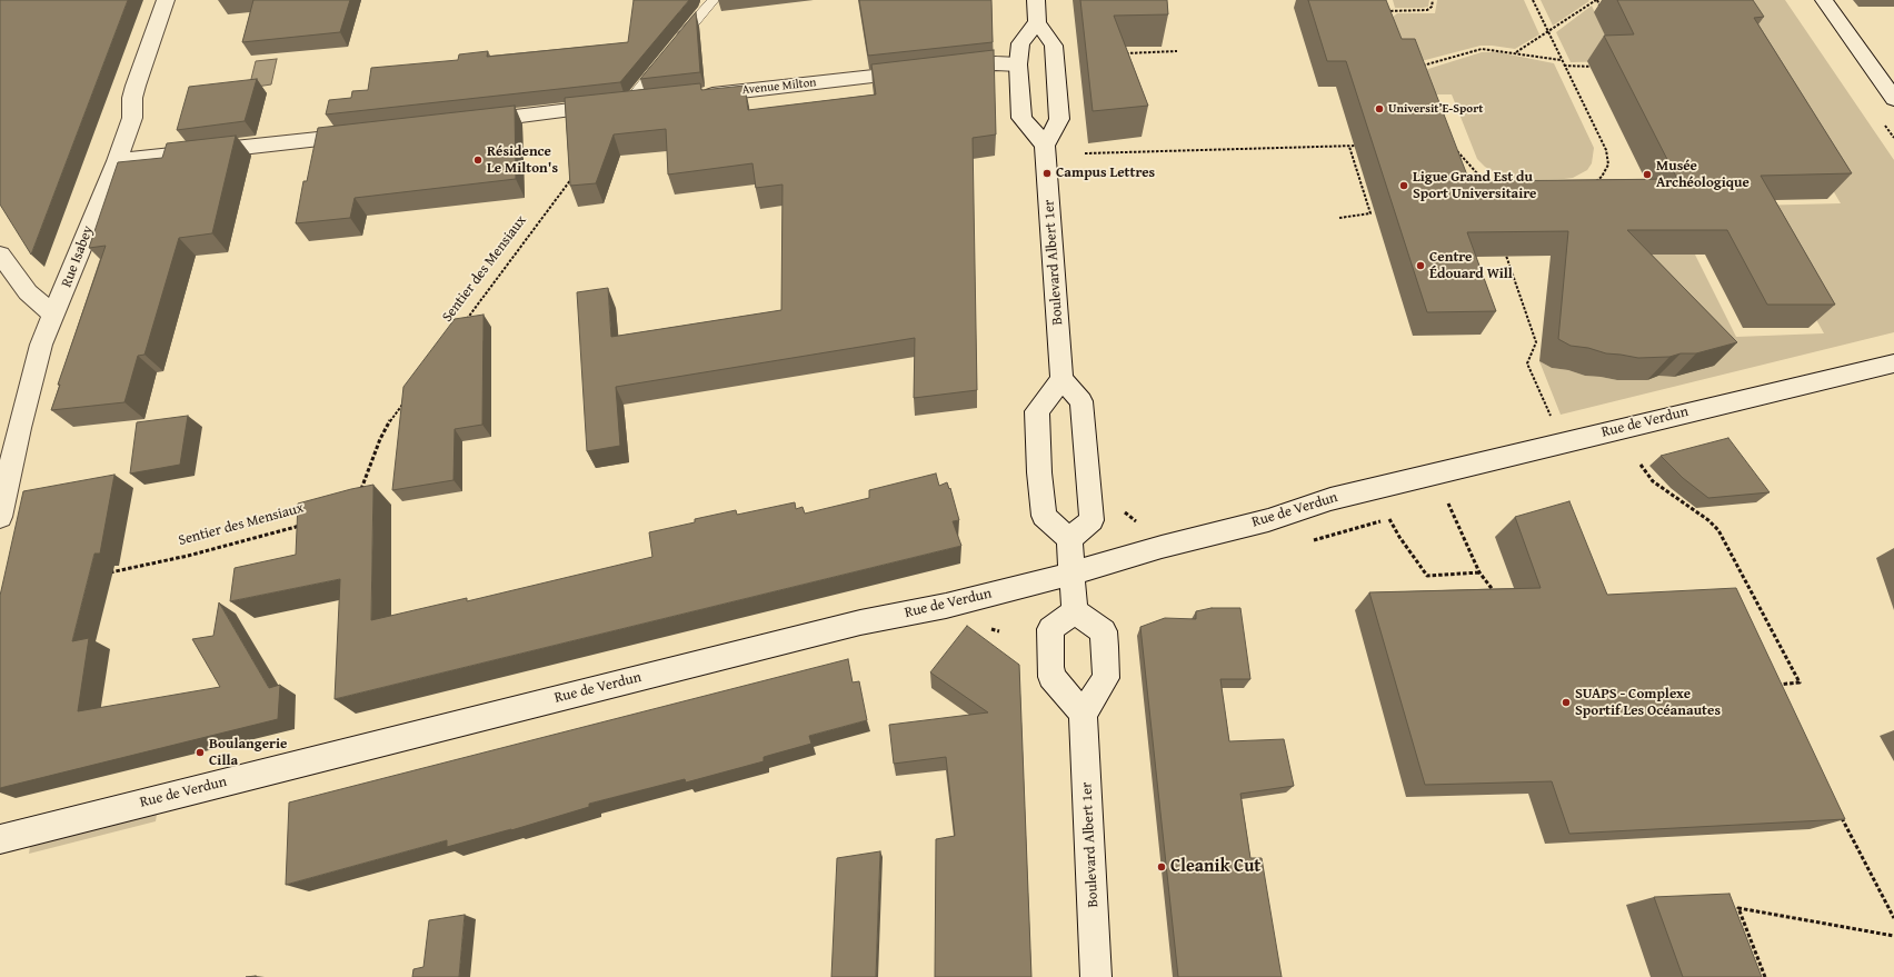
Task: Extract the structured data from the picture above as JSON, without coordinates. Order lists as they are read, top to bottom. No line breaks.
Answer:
{"streets":{"street":["Avenue Milton","Rue Isabey","Boulevard Albert 1er","Rue de Verdun"],"path":["Sentier des Mensiaux"]},"places":["Universit’E-Sport","Résidence Le Milton's","Campus Lettres","Musée Archéologique","Ligue Grand Est du Sport Universitaire","Centre Édouard Will","SUAPS - Complexe Sportif Les Océanautes","Boulangerie Cilla","Cleanik Cut"]}
